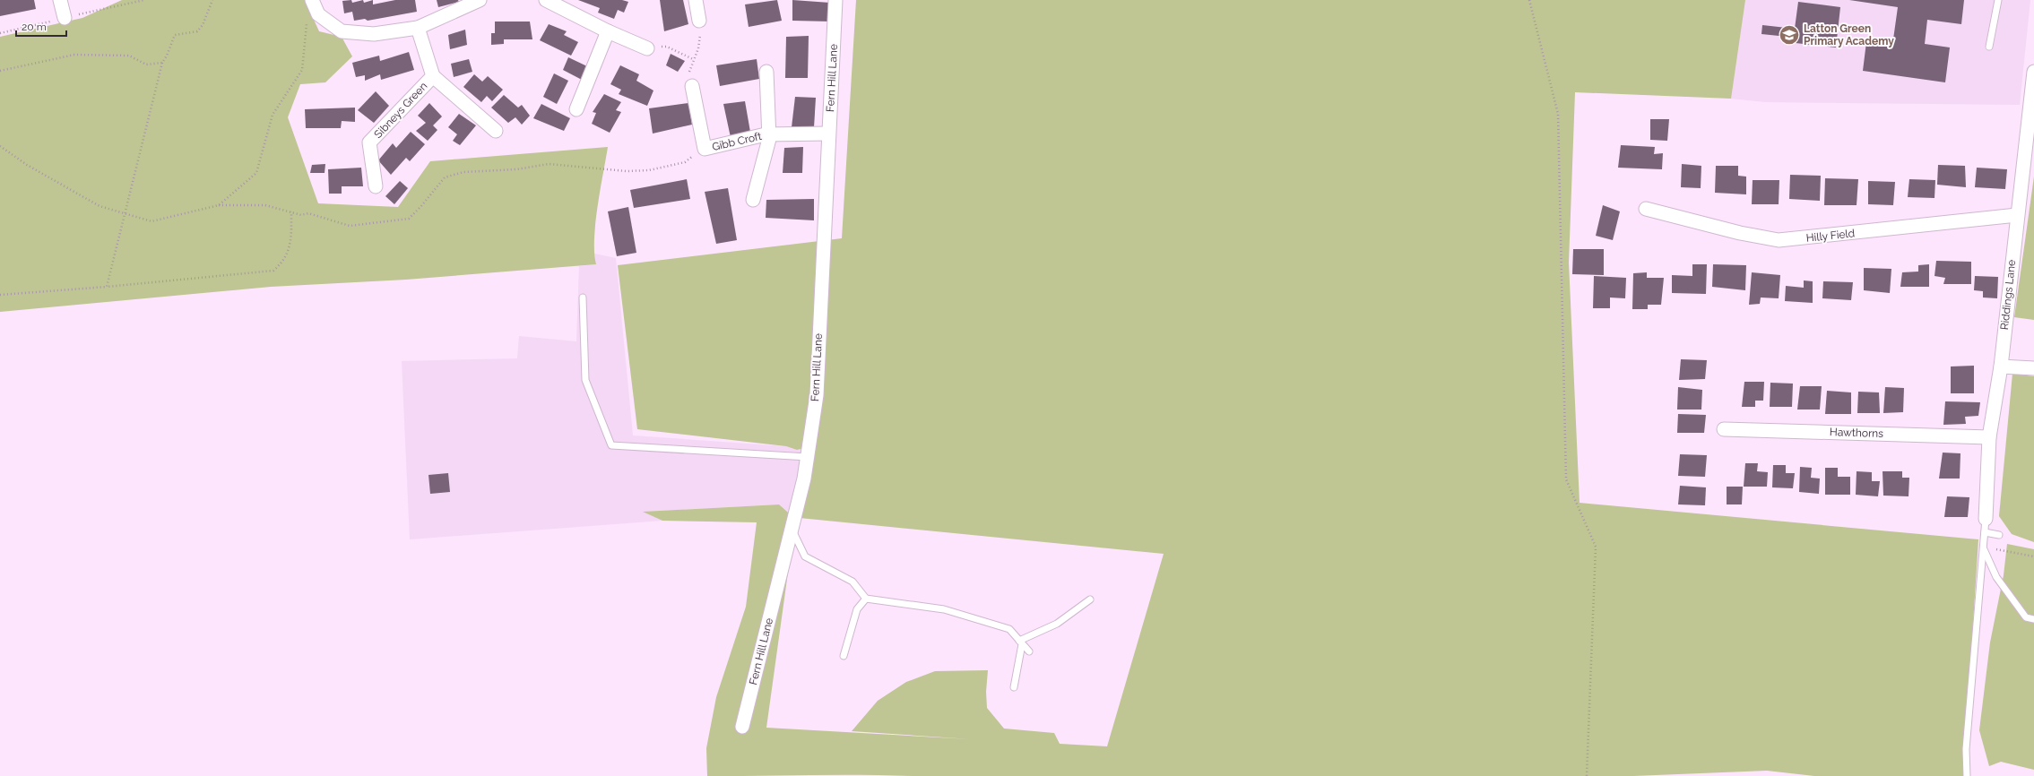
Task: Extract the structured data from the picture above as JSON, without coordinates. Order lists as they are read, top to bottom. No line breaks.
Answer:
{"streets":{"street":["Fern Hill Lane","Sibneys Green","Gibb Croft","Hilly Field","Riddings Lane","Hawthorns"]},"crossings":[["Fern Hill Lane","Gibb Croft"],["Hilly Field","Riddings Lane"],["Riddings Lane","Hawthorns"]],"places":{"school or university":["Latton Green Primary Academy"]},"scale_bar":"20 m"}
